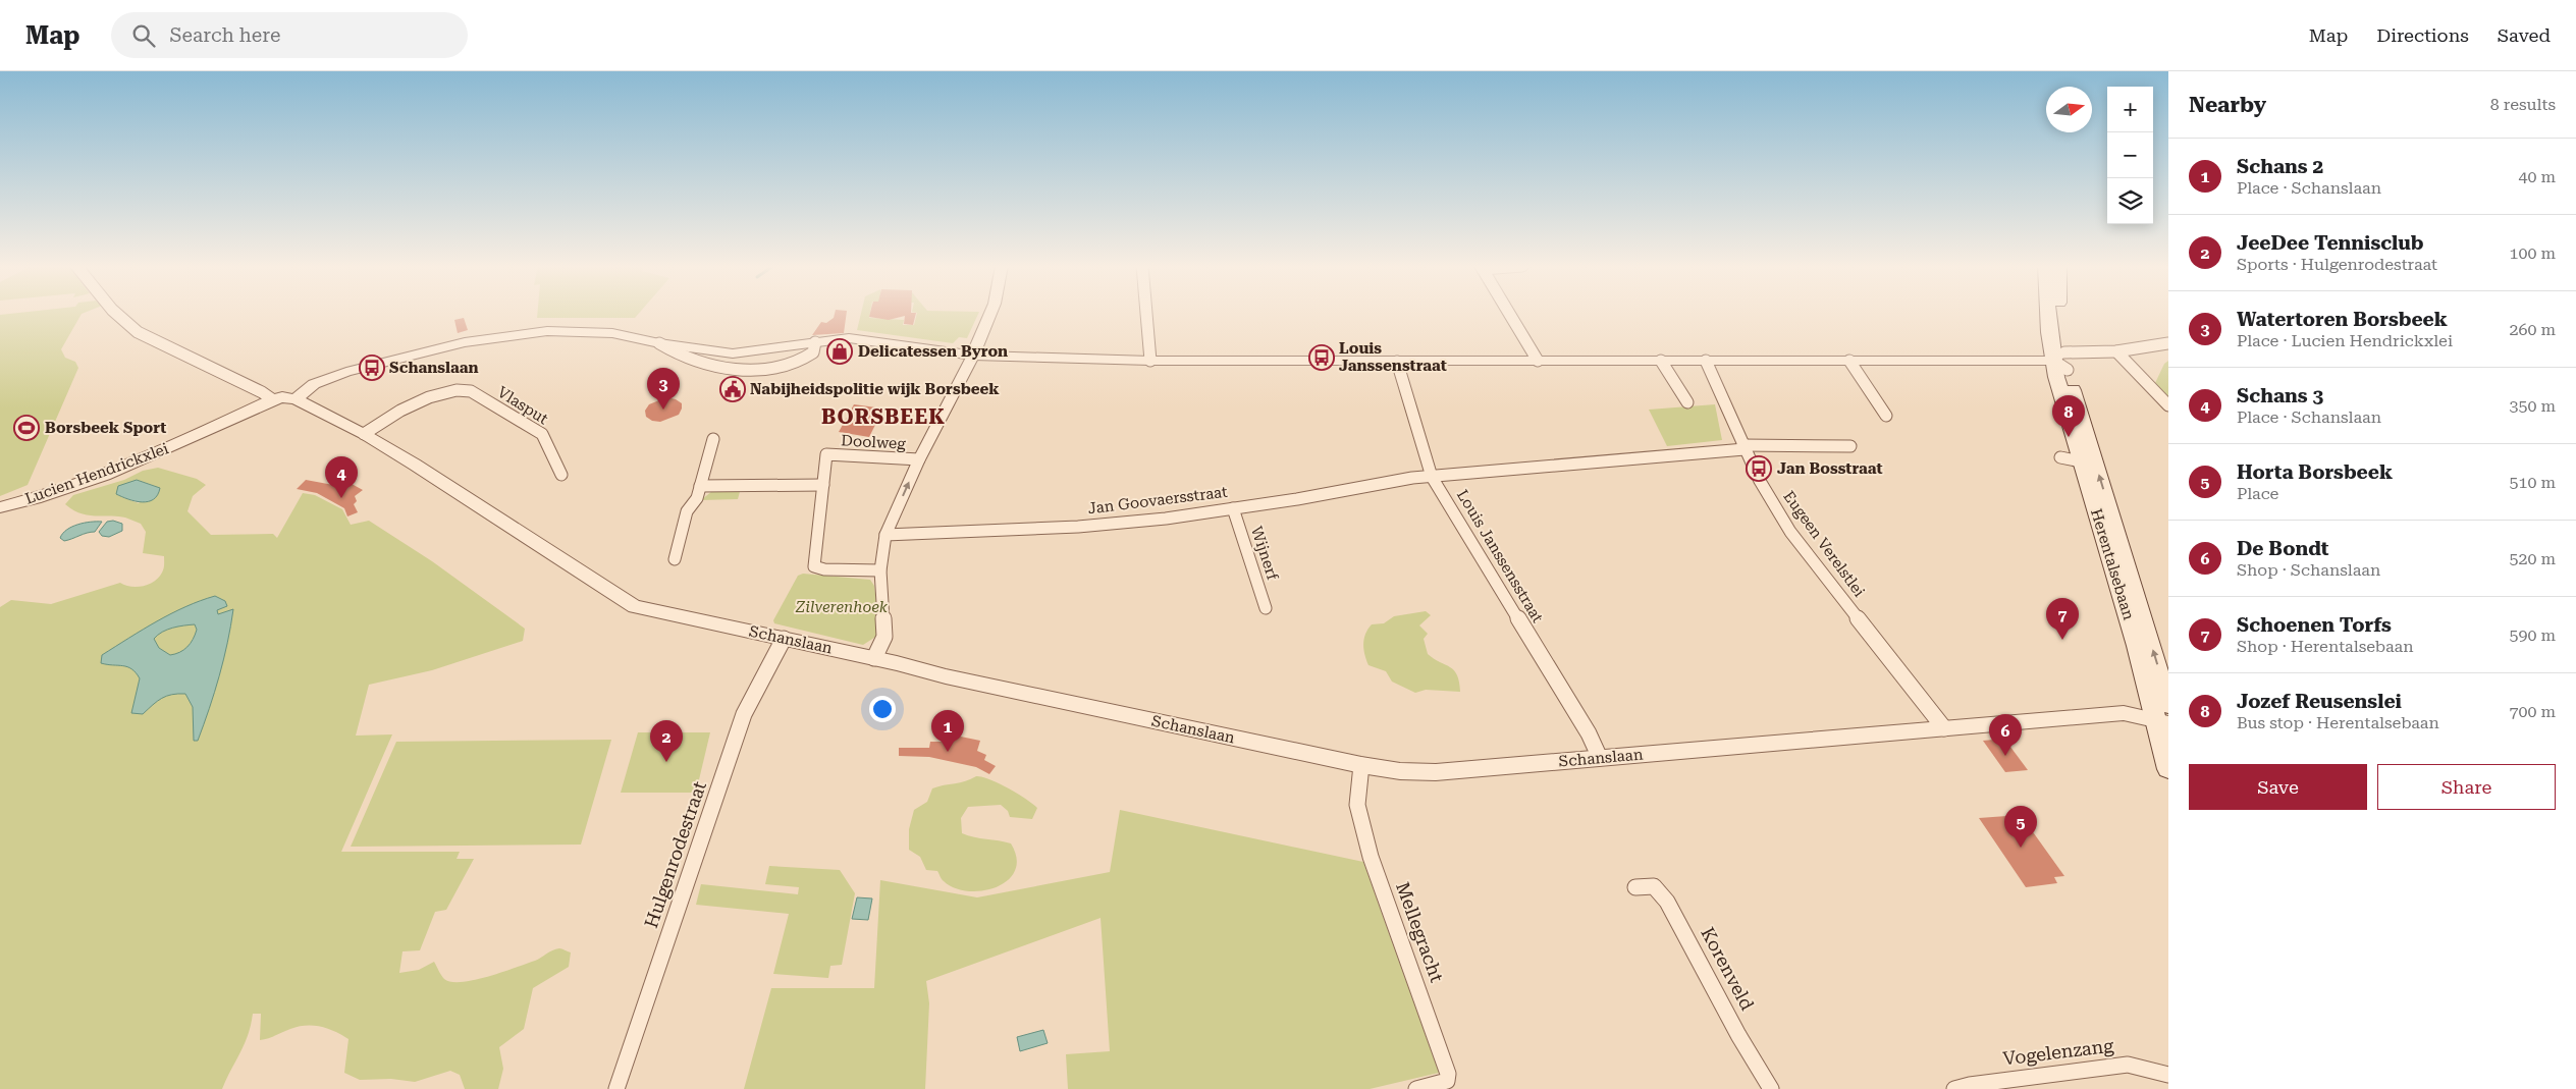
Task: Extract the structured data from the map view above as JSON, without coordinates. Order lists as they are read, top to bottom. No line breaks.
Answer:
{"streets":{"main road":["Herentalsebaan"],"street":["Vlasput","Doolweg","Lucien Hendrickxlei","Jan Goovaersstraat","Eugeen Verelstlei","Wijnerf","Louis Janssensstraat","Schanslaan","Hulgenrodestraat","Mellegracht","Korenveld","Vogelenzang"]},"crossings":[["Vlasput","Schanslaan"],["Lucien Hendrickxlei","Schanslaan"],["Jan Goovaersstraat","Wijnerf"],["Jan Goovaersstraat","Louis Janssensstraat"],["Eugeen Verelstlei","Schanslaan"],["Louis Janssensstraat","Schanslaan"],["Herentalsebaan","Schanslaan"],["Schanslaan","Hulgenrodestraat"],["Schanslaan","Mellegracht"]],"districts":["BORSBEEK"],"parks":["Zilverenhoek"],"places":{"shop":["Delicatessen Byron"],"bus stop":["Louis Janssenstraat","Schanslaan","Jan Bosstraat"],"public building":["Nabijheidspolitie wijk Borsbeek"],"sports":["Borsbeek Sport"]},"north":"right","page":{"header":"Map","search":"Search here","nav":["Map","Directions","Saved"],"heading":["Nearby","8 results"],"map_buttons":["+","−"],"list":[{"mark":"1","name":"Schans 2","note":"Place · Schanslaan","value":"40 m"},{"mark":"2","name":"JeeDee Tennisclub","note":"Sports · Hulgenrodestraat","value":"100 m"},{"mark":"3","name":"Watertoren Borsbeek","note":"Place · Lucien Hendrickxlei","value":"260 m"},{"mark":"4","name":"Schans 3","note":"Place · Schanslaan","value":"350 m"},{"mark":"5","name":"Horta Borsbeek","note":"Place","value":"510 m"},{"mark":"6","name":"De Bondt","note":"Shop · Schanslaan","value":"520 m"},{"mark":"7","name":"Schoenen Torfs","note":"Shop · Herentalsebaan","value":"590 m"},{"mark":"8","name":"Jozef Reusenslei","note":"Bus stop · Herentalsebaan","value":"700 m"}],"pins":["3","8","4","7","1","6","2","5"],"buttons":["Save","Share"]}}
